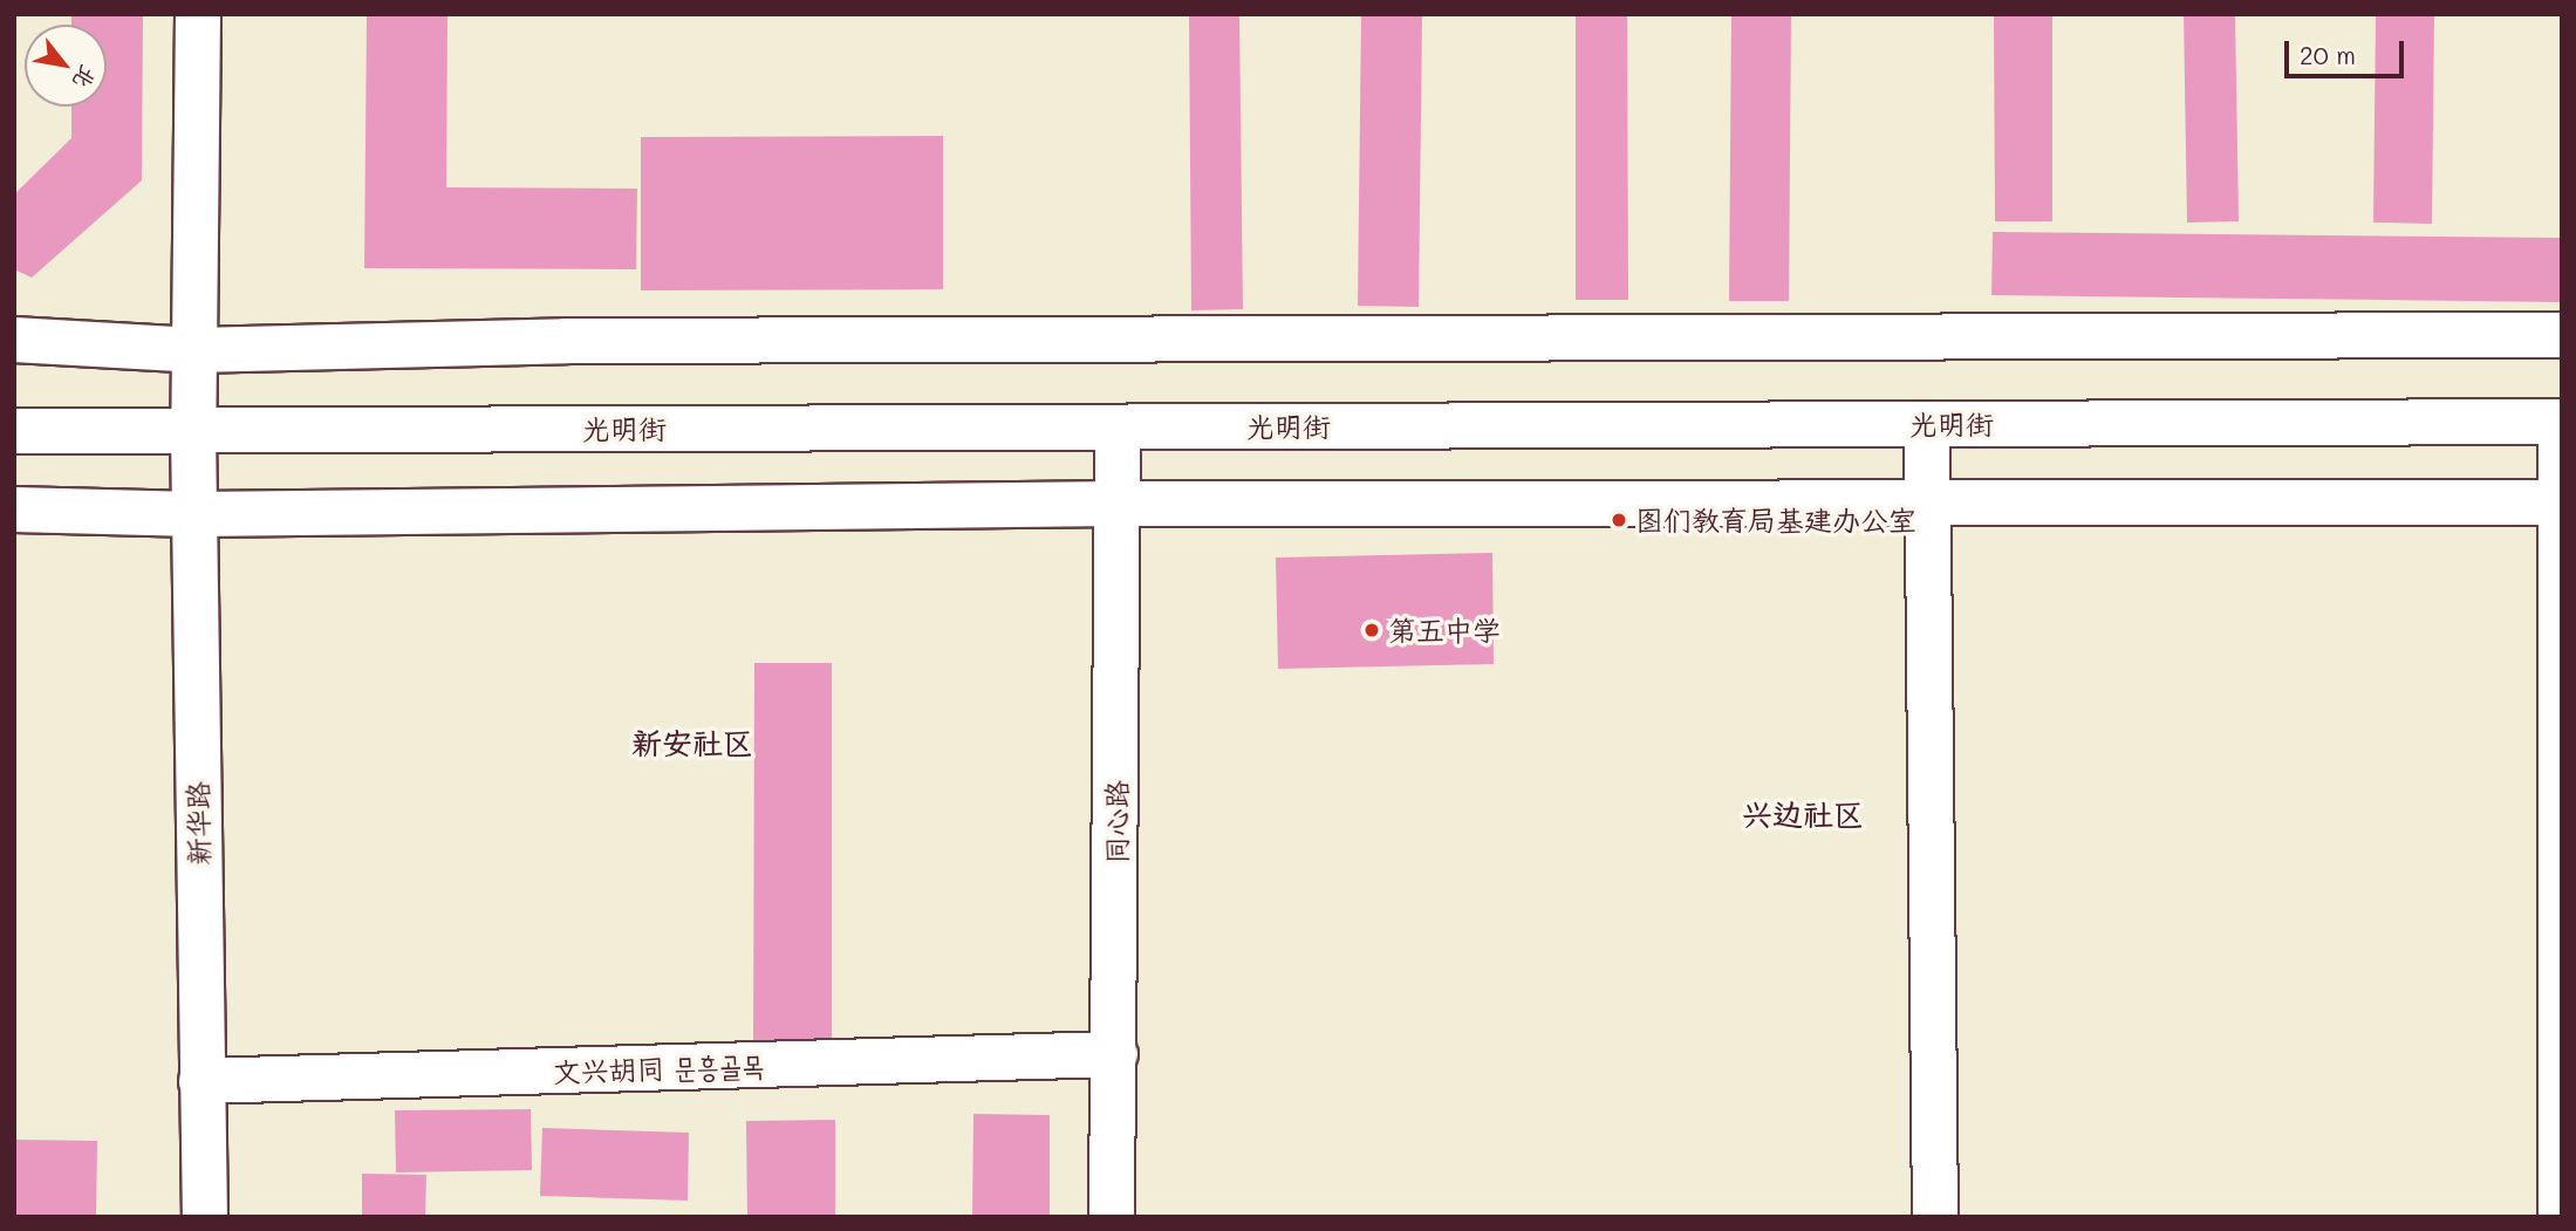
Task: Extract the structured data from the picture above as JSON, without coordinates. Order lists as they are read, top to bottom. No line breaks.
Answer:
{"streets":{"street":["光明街","同心路","新华路","文兴胡同 문흥골목"]},"crossings":[["光明街","同心路"],["光明街","新华路"],["同心路","文兴胡同 문흥골목"],["新华路","文兴胡同 문흥골목"]],"districts":["新安社区","兴边社区"],"places":["图们教育局基建办公室","第五中学"],"scale_bar":"20 m","north":"bottom right"}
